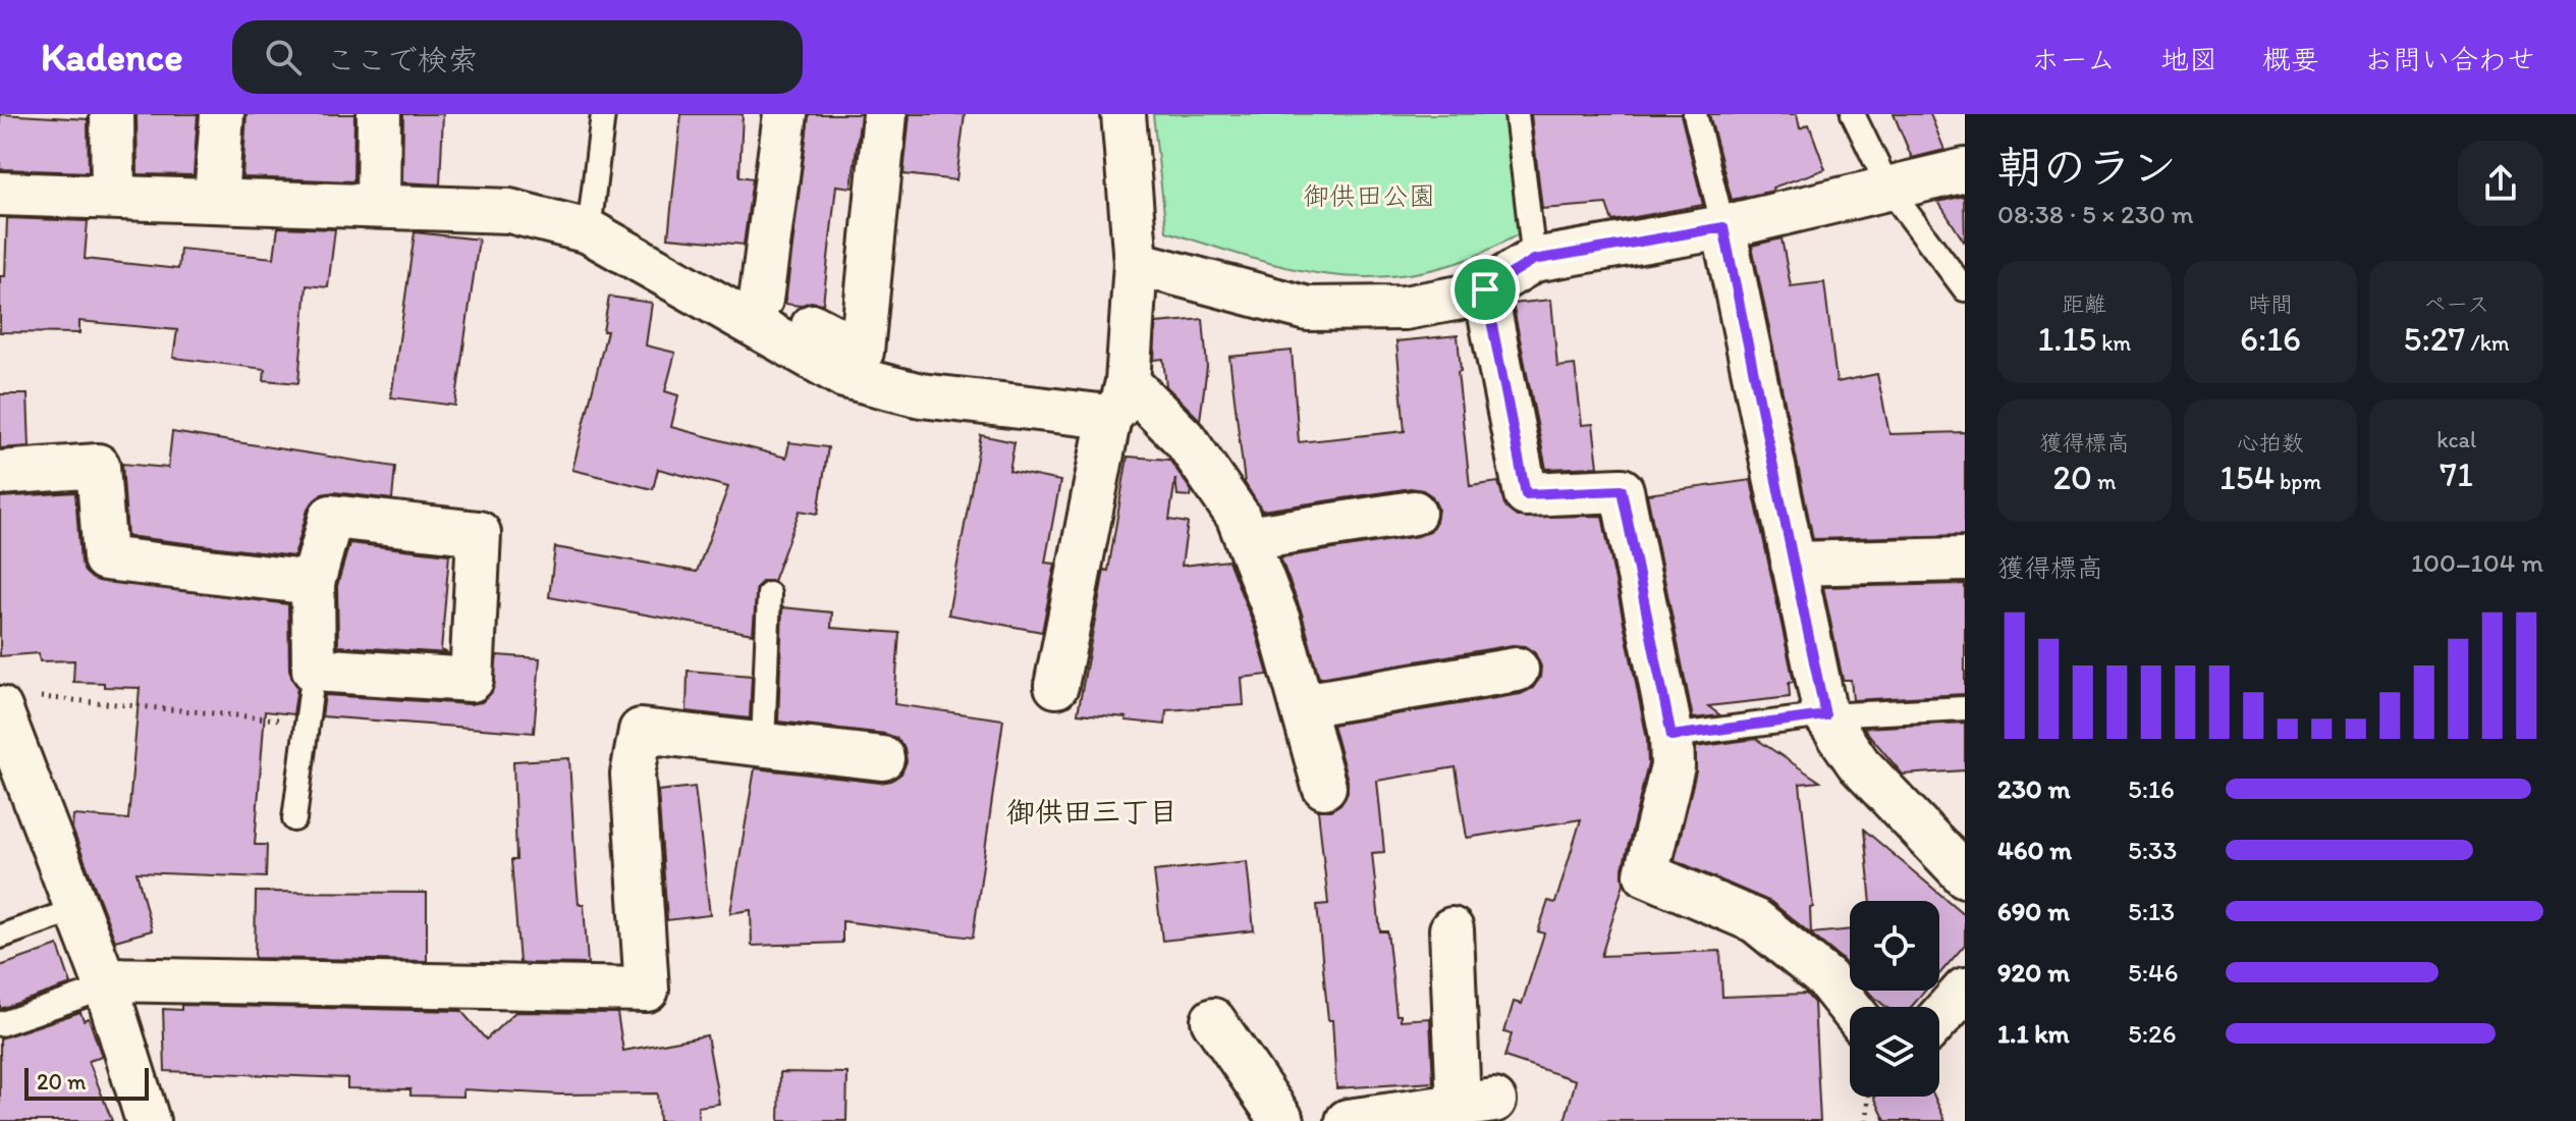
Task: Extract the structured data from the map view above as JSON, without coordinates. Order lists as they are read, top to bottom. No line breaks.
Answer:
{"districts":["御供田三丁目"],"parks":["御供田公園"],"scale_bar":"20 m","page":{"header":"Kadence","search":"ここで検索","nav":["ホーム","地図","概要","お問い合わせ"],"heading":["朝のラン","08:38 · 5 × 230 m"],"stats":[["距離","1.15 km"],["時間","6:16"],["ペース","5:27 /km"],["獲得標高","20 m"],["心拍数","154 bpm"],["kcal","71"]],"chart":["獲得標高","100–104 m"],"list":[{"name":"230 m","note":"5:16"},{"name":"460 m","note":"5:33"},{"name":"690 m","note":"5:13"},{"name":"920 m","note":"5:46"},{"name":"1.1 km","note":"5:26"}],"scale":"20 m"}}
